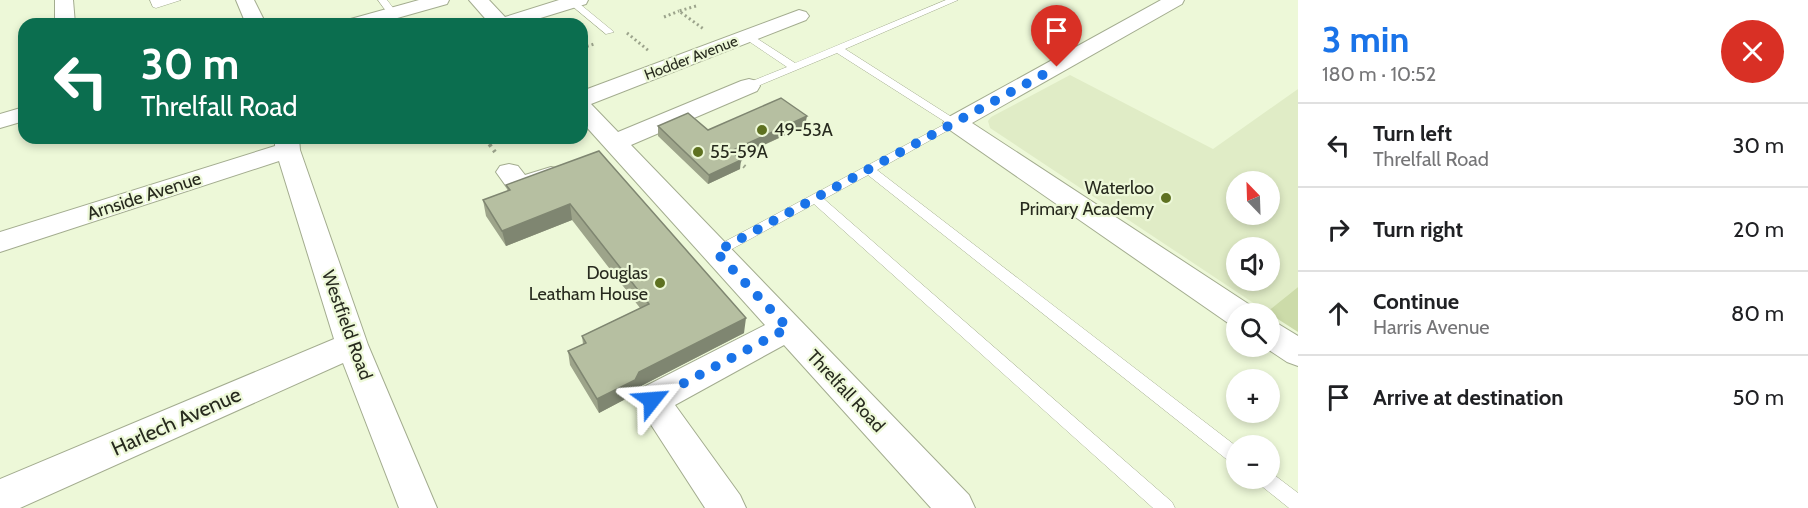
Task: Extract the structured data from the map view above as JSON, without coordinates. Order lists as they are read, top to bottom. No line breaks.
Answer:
{"streets":{"street":["Hodder Avenue","Arnside Avenue","Westfield Road","Threlfall Road","Harlech Avenue"]},"crossings":[["Arnside Avenue","Westfield Road"],["Westfield Road","Harlech Avenue"]],"places":["49-53A","55-59A","Waterloo Primary Academy","Douglas Leatham House"],"north":"top left","page":{"heading":["3 min","180 m · 10:52"],"turn":["30 m","Threlfall Road"],"list":[{"name":"Turn left","note":"Threlfall Road","value":"30 m"},{"name":"Turn right","value":"20 m"},{"name":"Continue","note":"Harris Avenue","value":"80 m"},{"name":"Arrive at destination","value":"50 m"}],"map_buttons":["+","−"]}}
